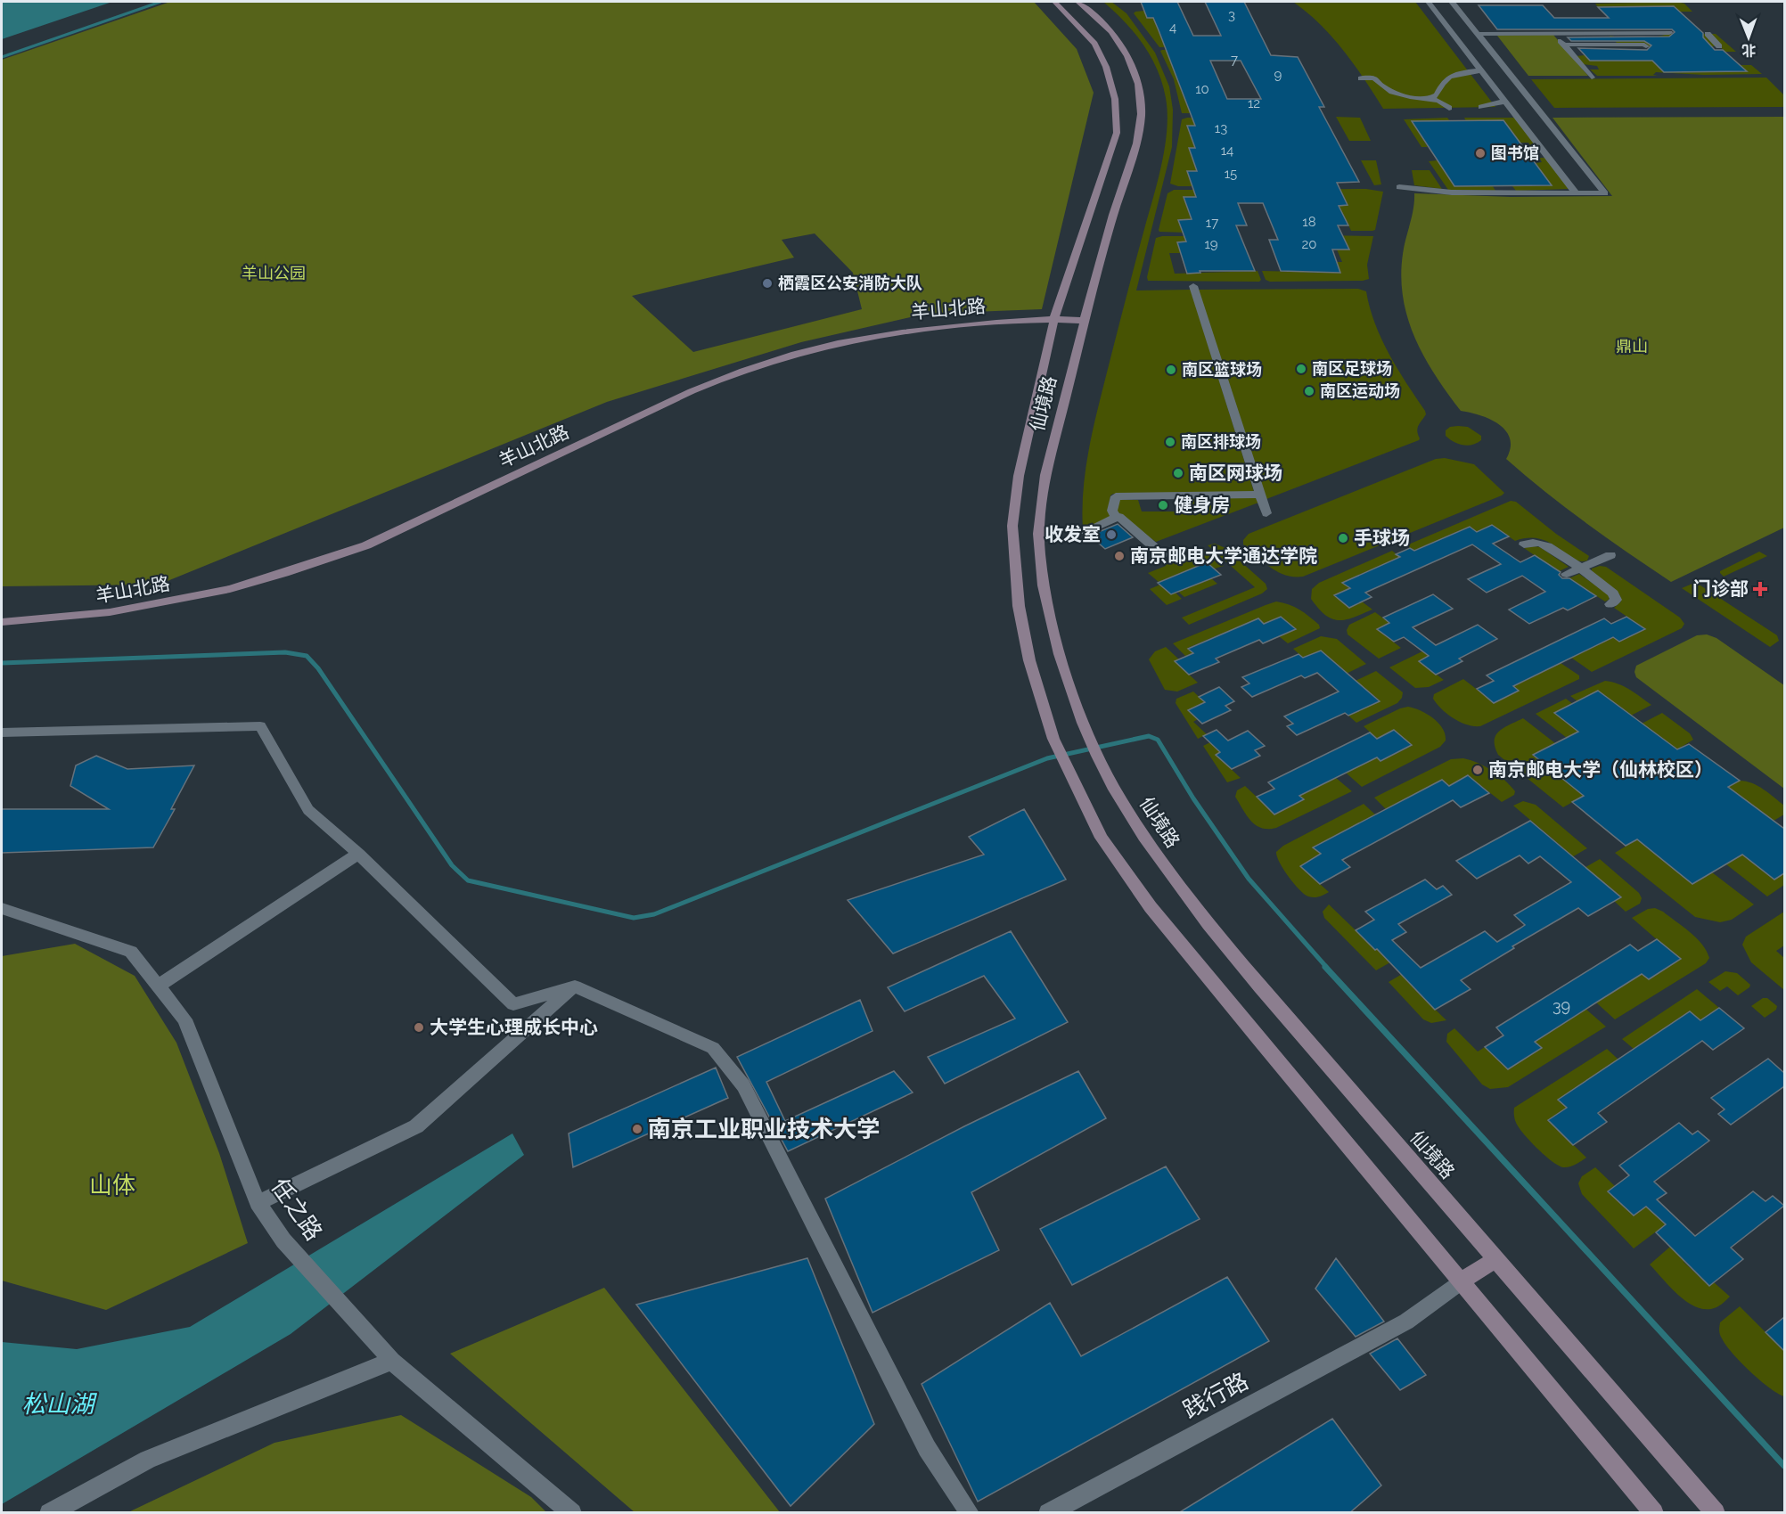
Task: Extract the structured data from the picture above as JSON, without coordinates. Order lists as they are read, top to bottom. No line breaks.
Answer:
{"streets":{"main road":["羊山北路","仙境路"],"street":["任之路","践行路"]},"crossings":[["羊山北路","仙境路"],["仙境路","践行路"]],"water":["松山湖"],"parks":["羊山公园","鼎山","山体"],"places":{"other":["图书馆","栖霞区公安消防大队","南区足球场","南区篮球场","南区运动场","南区排球场","南区网球场","健身房","收发室","手球场","南京邮电大学通达学院","南京邮电大学（仙林校区）","大学生心理成长中心","南京工业职业技术大学"],"health":["门诊部"]},"house_numbers":["3","4","7","9","10","12","13","14","15","18","17","19","20","39"],"north":"bottom"}
